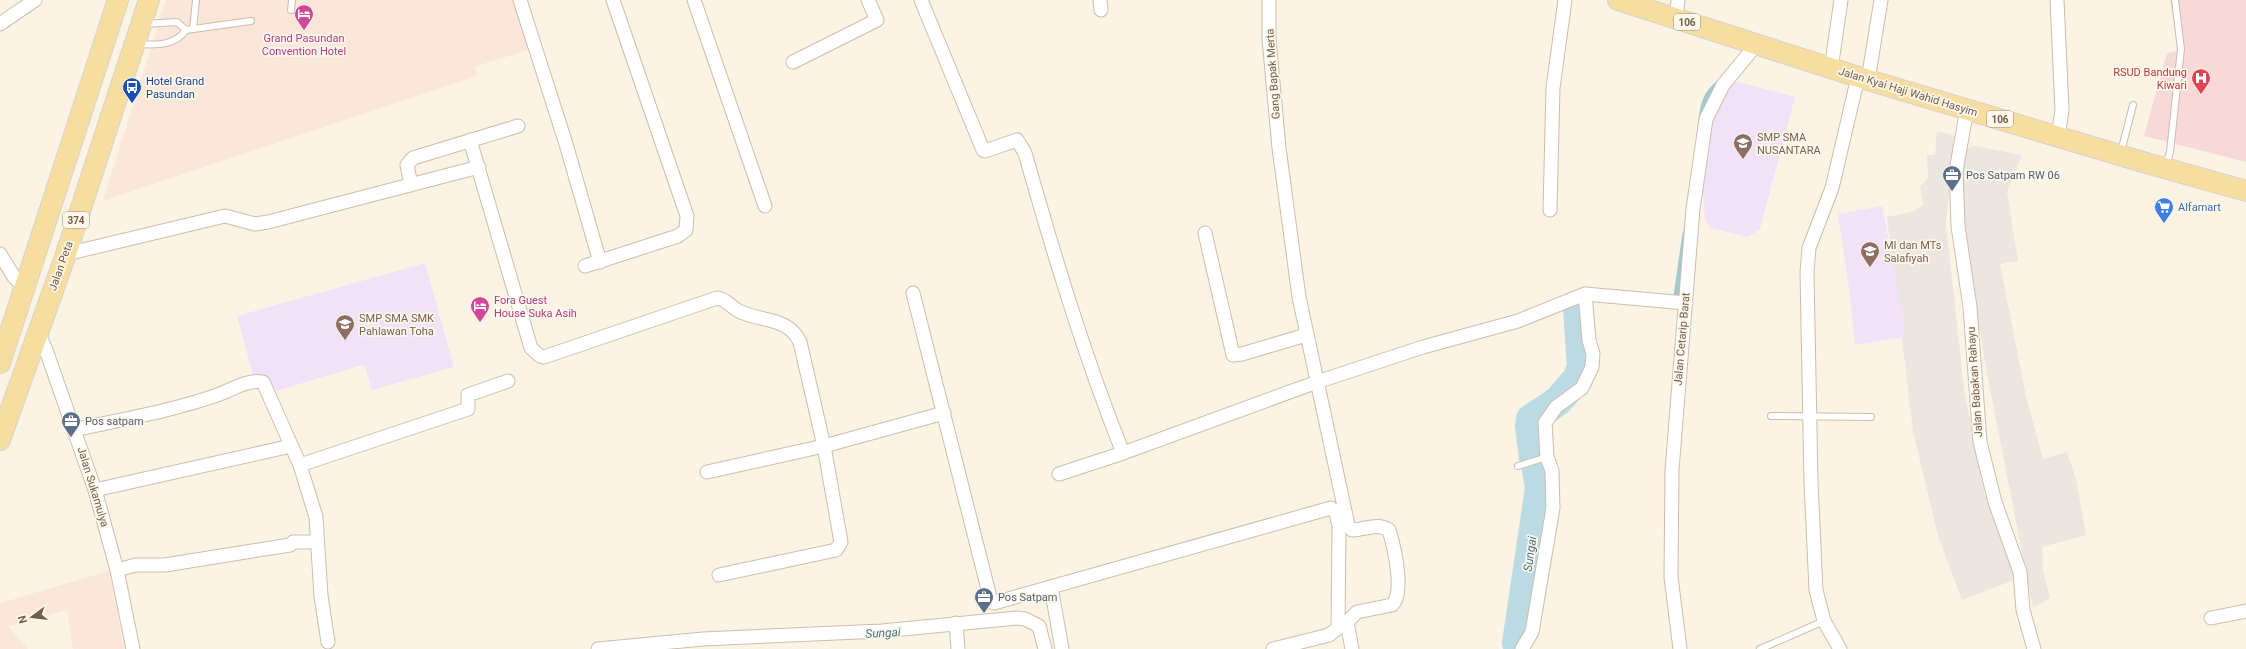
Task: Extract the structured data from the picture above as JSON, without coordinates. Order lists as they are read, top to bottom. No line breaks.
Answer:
{"streets":{"main road":["106","Jalan Kyai Haji Wahid Hasyim","374","Jalan Peta"],"street":["Gang Bapak Merta","Jalan Cetarip Barat","Jalan Babakan Rahayu","Jalan Sukamulya"]},"crossings":[["Jalan Kyai Haji Wahid Hasyim","Jalan Cetarip Barat"],["Jalan Kyai Haji Wahid Hasyim","Jalan Babakan Rahayu"],["Jalan Peta","Jalan Sukamulya"]],"water":["Sungai"],"places":{"hotel":["Grand Pasundan Convention Hotel","Fora Guest House Suka Asih"],"hospital":["RSUD Bandung Kiwari"],"bus stop":["Hotel Grand Pasundan"],"school or university":["SMP SMA NUSANTARA","MI dan MTs Salafiyah","SMP SMA SMK Pahlawan Toha"],"office":["Pos Satpam RW 06","Pos satpam","Pos Satpam"],"supermarket":["Alfamart"]},"north":"left"}
